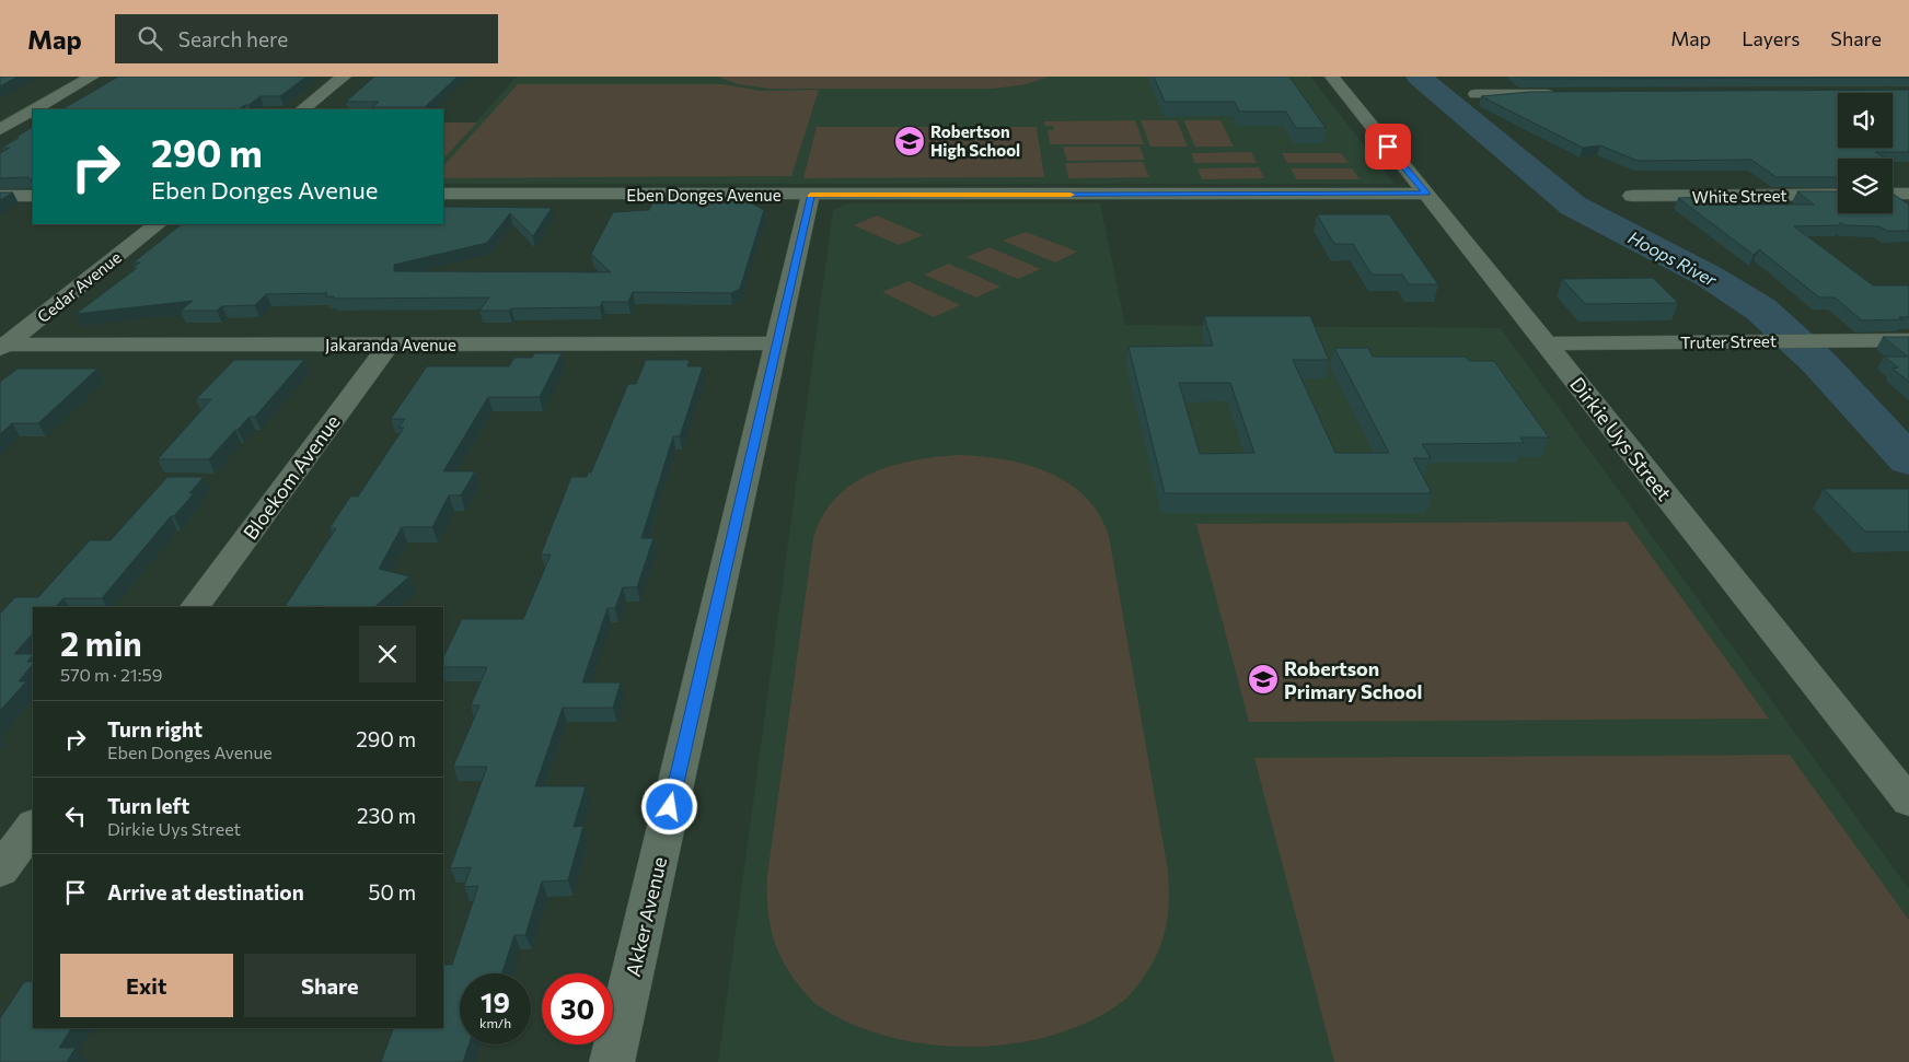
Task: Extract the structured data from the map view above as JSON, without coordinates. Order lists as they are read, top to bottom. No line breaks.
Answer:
{"streets":{"street":["Eben Donges Avenue","White Street","Cedar Avenue","Truter Street","Jakaranda Avenue","Dirkie Uys Street","Bloekom Avenue","Akker Avenue"]},"crossings":[["Eben Donges Avenue","Dirkie Uys Street"],["Eben Donges Avenue","Akker Avenue"],["Cedar Avenue","Jakaranda Avenue"],["Truter Street","Dirkie Uys Street"],["Jakaranda Avenue","Bloekom Avenue"],["Jakaranda Avenue","Akker Avenue"]],"water":["Hoops River"],"places":{"school or university":["Robertson High School","Robertson Primary School"]},"page":{"header":"Map","search":"Search here","nav":["Map","Layers","Share"],"turn":["290 m","Eben Donges Avenue"],"heading":["2 min","570 m · 21:59"],"list":[{"name":"Turn right","note":"Eben Donges Avenue","value":"290 m"},{"name":"Turn left","note":"Dirkie Uys Street","value":"230 m"},{"name":"Arrive at destination","value":"50 m"}],"buttons":["Exit","Share"],"speed":"19 km/h","limit":"30"}}
